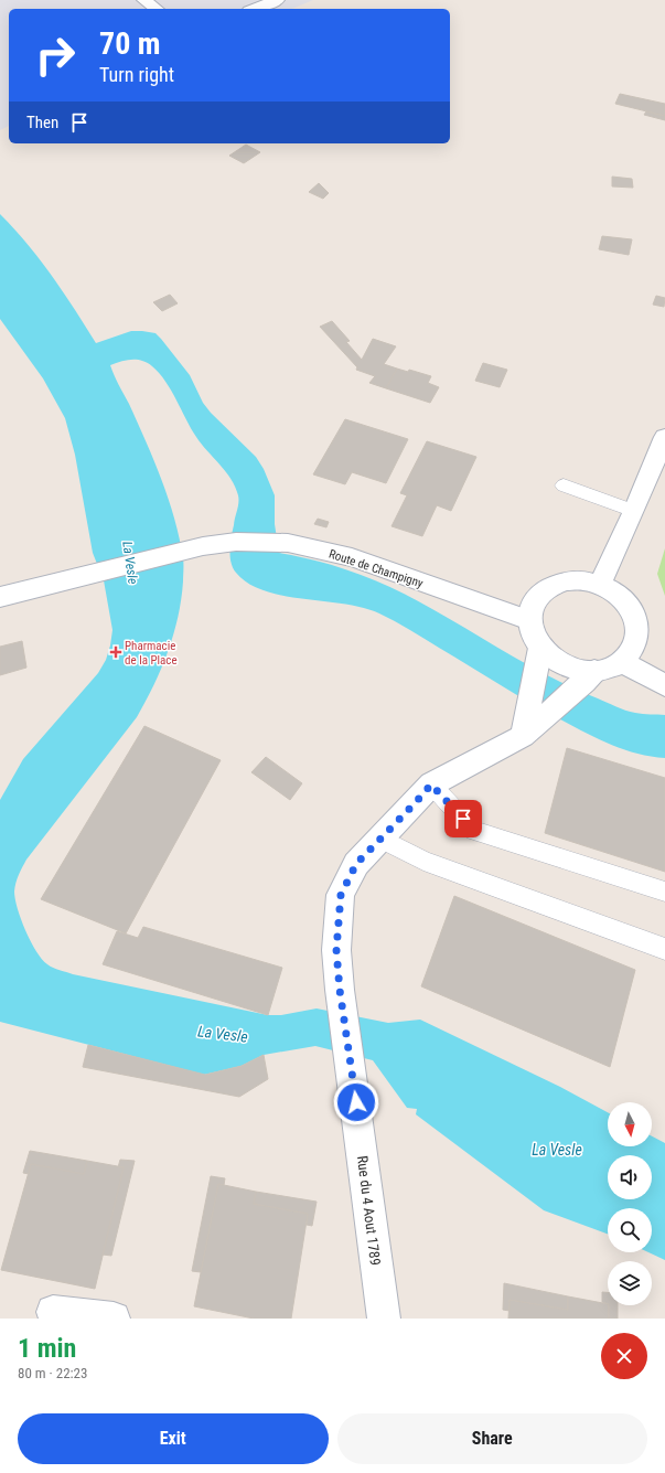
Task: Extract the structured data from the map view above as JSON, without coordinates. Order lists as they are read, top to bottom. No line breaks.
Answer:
{"streets":{"street":["Route de Champigny","Rue du 4 Aout 1789"]},"crossings":[["Route de Champigny","Rue du 4 Aout 1789"]],"water":["La Vesle"],"places":{"health":["Pharmacie de la Place"]},"north":"bottom","page":{"turn":["70 m","Turn right"],"then":"Then","heading":["1 min","80 m · 22:23"],"buttons":["Exit","Share"]}}
